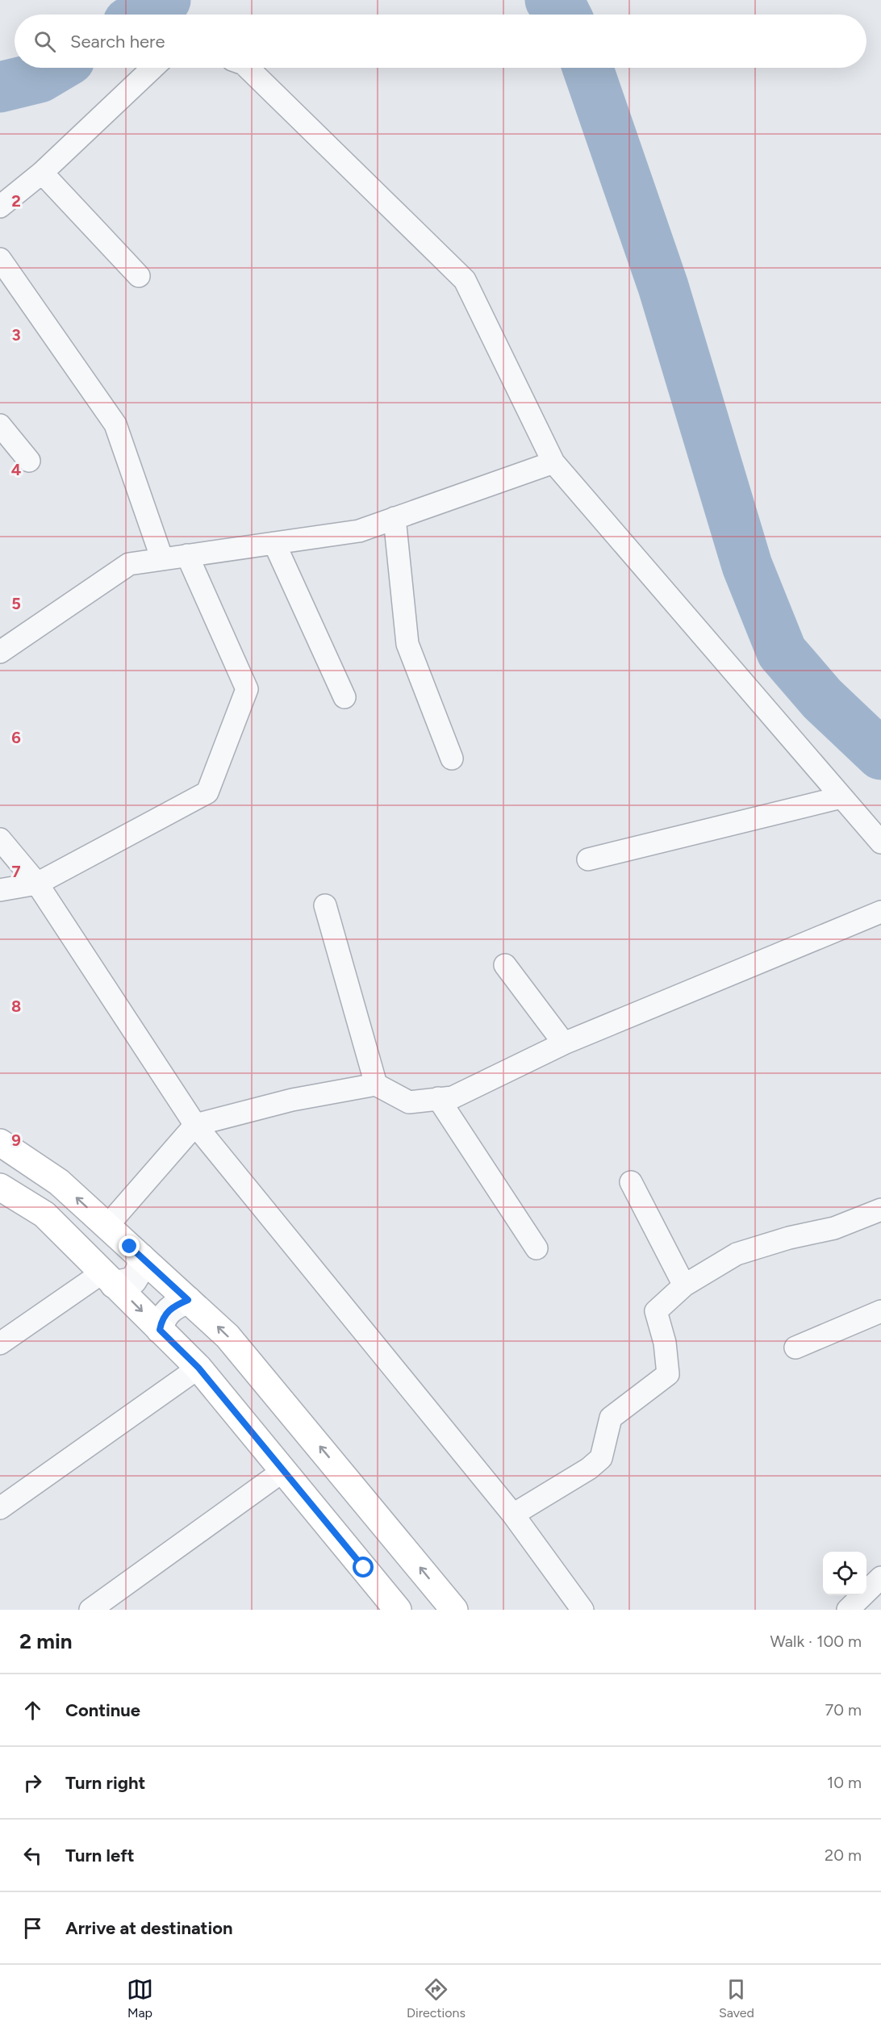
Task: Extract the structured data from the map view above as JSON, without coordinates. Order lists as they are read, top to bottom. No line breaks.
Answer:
{"page":{"search":"Search here","heading":["2 min","Walk · 100 m"],"list":[["Continue","70 m"],["Turn right","10 m"],["Turn left","20 m"],"Arrive at destination"],"nav":["Map","Directions","Saved"]},"grid":{"rows":["2","3","4","5","6","7","8","9"]}}
